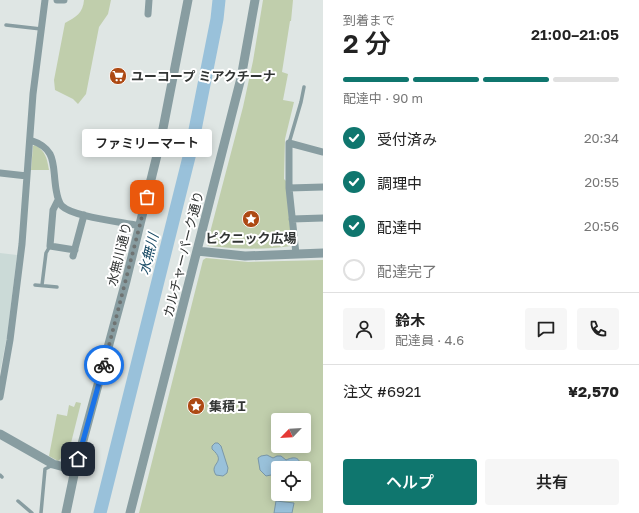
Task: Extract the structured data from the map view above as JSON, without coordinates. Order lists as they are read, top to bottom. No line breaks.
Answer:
{"streets":{"street":["水無川通り","カルチャーパーク通り"]},"water":["水無川"],"places":{"supermarket":["ユーコープ ミアクチーナ"],"other":["ファミリーマート"],"place":["ピクニック広場","集積Ｉ"]},"north":"bottom left","page":{"heading":["2 分","到着まで","21:00–21:05"],"panel":["鈴木","配達員 · 4.6","注文 #6921","¥2,570"],"bar":"配達中 · 90 m","list":[["受付済み","20:34"],["調理中","20:55"],["配達中","20:56"],"配達完了"],"bubble":"ファミリーマート","buttons":["ヘルプ","共有"]}}
